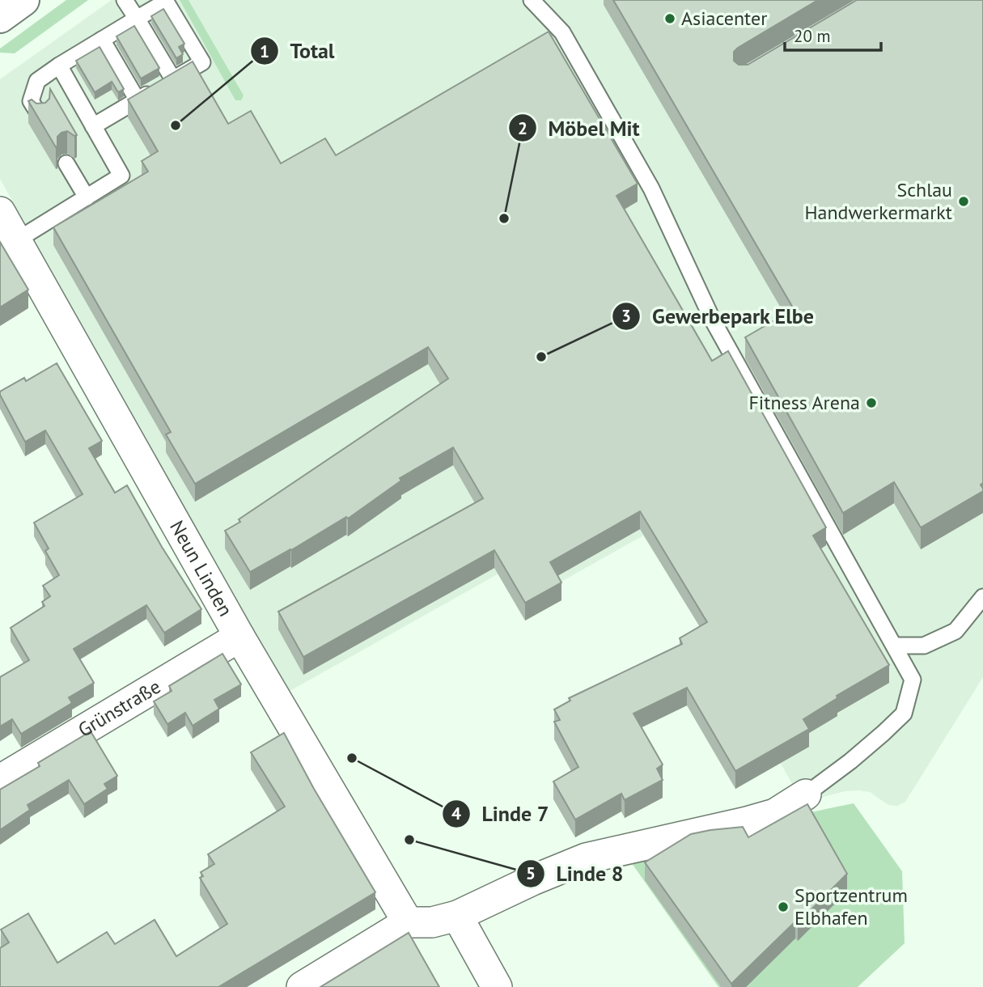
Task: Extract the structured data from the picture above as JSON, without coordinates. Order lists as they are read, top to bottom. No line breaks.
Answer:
{"streets":{"street":["Neun Linden","Grünstraße"]},"crossings":[["Neun Linden","Grünstraße"]],"places":["Asiacenter","Total","Schlau Handwerkermarkt","Möbel Mit","Gewerbepark Elbe","Fitness Arena","Linde 7","Linde 8","Sportzentrum Elbhafen"],"scale_bar":"20 m"}
